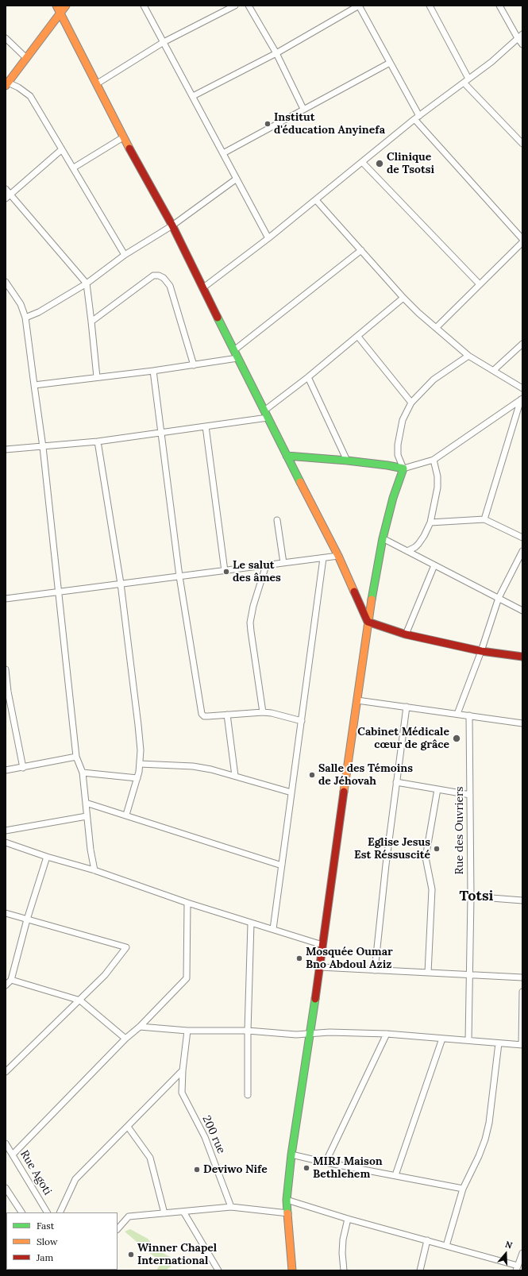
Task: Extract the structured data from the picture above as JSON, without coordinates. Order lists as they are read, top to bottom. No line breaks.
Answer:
{"streets":{"street":["Rue des Ouvriers","200 rue","Rue Agoti"]},"districts":["Totsi"],"places":["Institut d'éducation Anyinefa","Clinique de Tsotsi","Le salut des âmes","Cabinet Médicale cœur de grâce","Salle des Témoins de Jéhovah","Eglise Jesus Est Réssuscité","Mosquée Oumar Bno Abdoul Aziz","MIRJ Maison Bethlehem","Deviwo Nife","Winner Chapel International"],"legend":["Fast","Slow","Jam"],"north":"top"}
